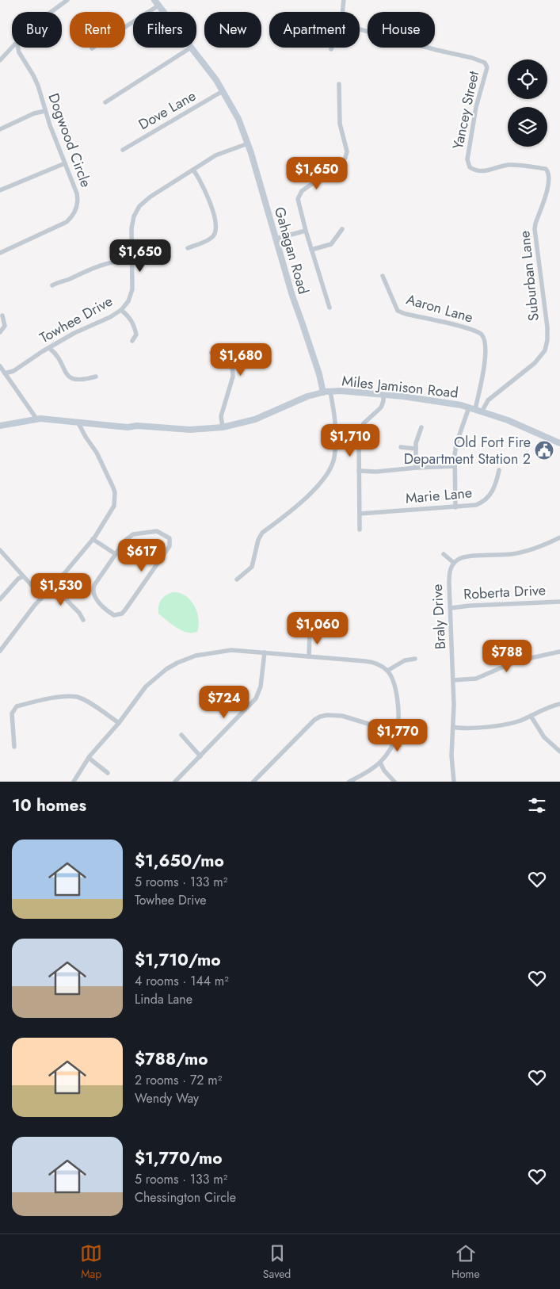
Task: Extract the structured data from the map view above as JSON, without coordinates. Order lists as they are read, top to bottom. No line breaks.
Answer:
{"streets":{"main road":["Gahagan Road","Miles Jamison Road"],"street":["Dove Lane","Yancey Street","Dogwood Circle","Suburban Lane","Aaron Lane","Towhee Drive","Marie Lane","Roberta Drive","Braly Drive"]},"crossings":[["Dove Lane","Gahagan Road"],["Yancey Street","Suburban Lane"],["Gahagan Road","Towhee Drive"],["Gahagan Road","Miles Jamison Road"],["Suburban Lane","Aaron Lane"],["Suburban Lane","Miles Jamison Road"],["Aaron Lane","Miles Jamison Road"],["Roberta Drive","Braly Drive"]],"places":{"public building":["Old Fort Fire Department Station 2"]},"page":{"chip":["Buy","Rent","Filters","New","Apartment","House"],"price":["$1,650","$1,650","$1,680","$1,710","$617","$1,530","$1,060","$788","$724","$1,770"],"heading":"10 homes","list":[{"name":"$1,650/mo","note":"5 rooms · 133 m² · Towhee Drive"},{"name":"$1,710/mo","note":"4 rooms · 144 m² · Linda Lane"},{"name":"$788/mo","note":"2 rooms · 72 m² · Wendy Way"},{"name":"$1,770/mo","note":"5 rooms · 133 m² · Chessington Circle"}],"tabs":["Map","Saved","Home"]}}
